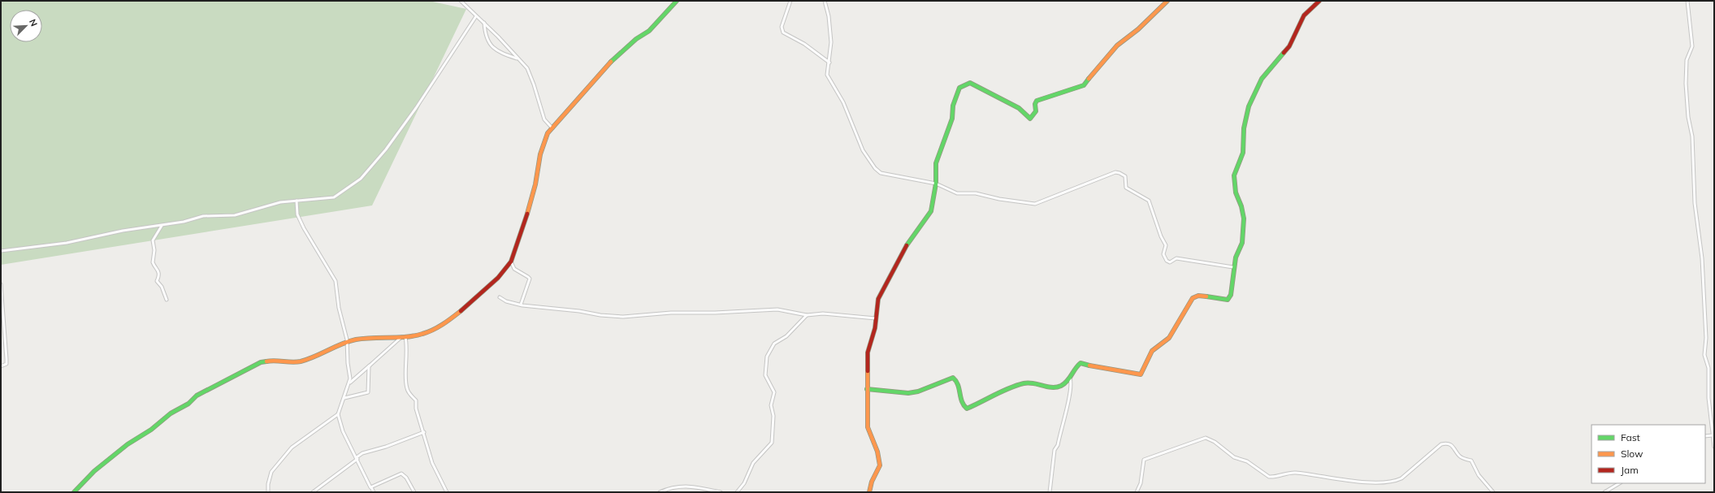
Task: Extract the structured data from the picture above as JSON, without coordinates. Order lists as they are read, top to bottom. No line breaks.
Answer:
{"legend":["Fast","Slow","Jam"],"north":"top right"}
